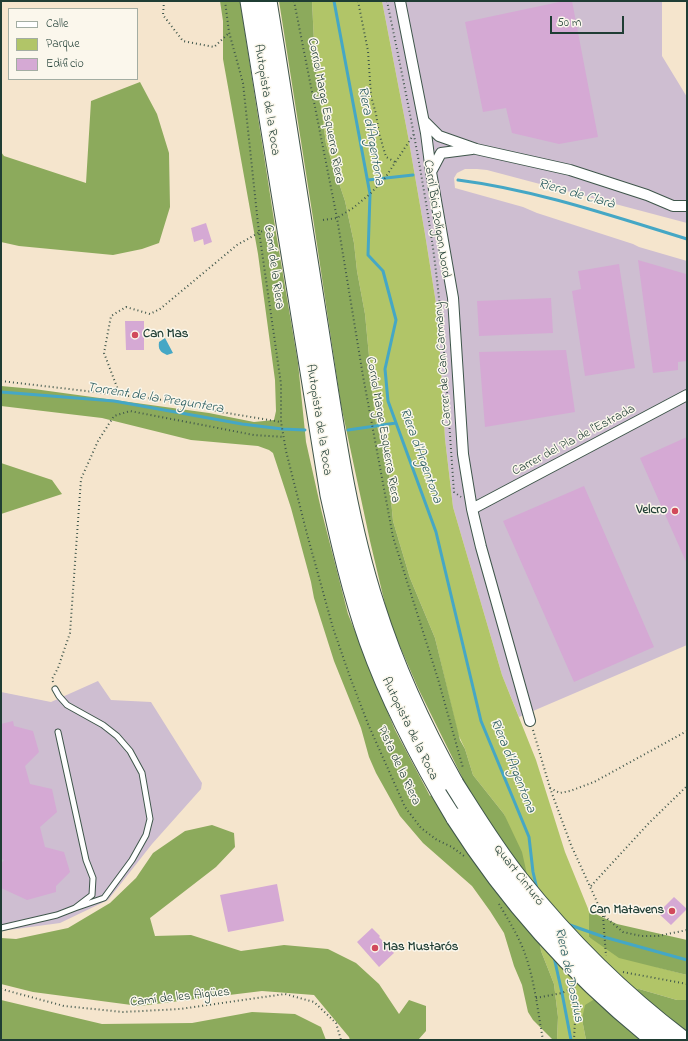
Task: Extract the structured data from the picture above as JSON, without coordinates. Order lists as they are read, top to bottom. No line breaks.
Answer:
{"streets":{"highway":["Autopista de la Roca","Quart Cinturó"],"street":["Carrer de Can Carmany","Carrer del Pla de l'Estrada"],"path":["Corriol Marge Esquerra Riera","Carril Bici Polígon Nord","Camí de la Riera","Pista de la Riera","Camí de les Aigües"]},"crossings":[["Autopista de la Roca","Corriol Marge Esquerra Riera"],["Autopista de la Roca","Quart Cinturó"],["Corriol Marge Esquerra Riera","Quart Cinturó"],["Camí de la Riera","Pista de la Riera"],["Carrer de Can Carmany","Carrer del Pla de l'Estrada"]],"water":["Riera d'Argentona","Riera de Clarà","Torrent de la Preguntera","Riera de Dosrius"],"places":["Can Mas","Velcro","Can Matavens","Mas Mustarós"],"legend":["Calle","Parque","Edificio"],"scale_bar":"50 m"}
